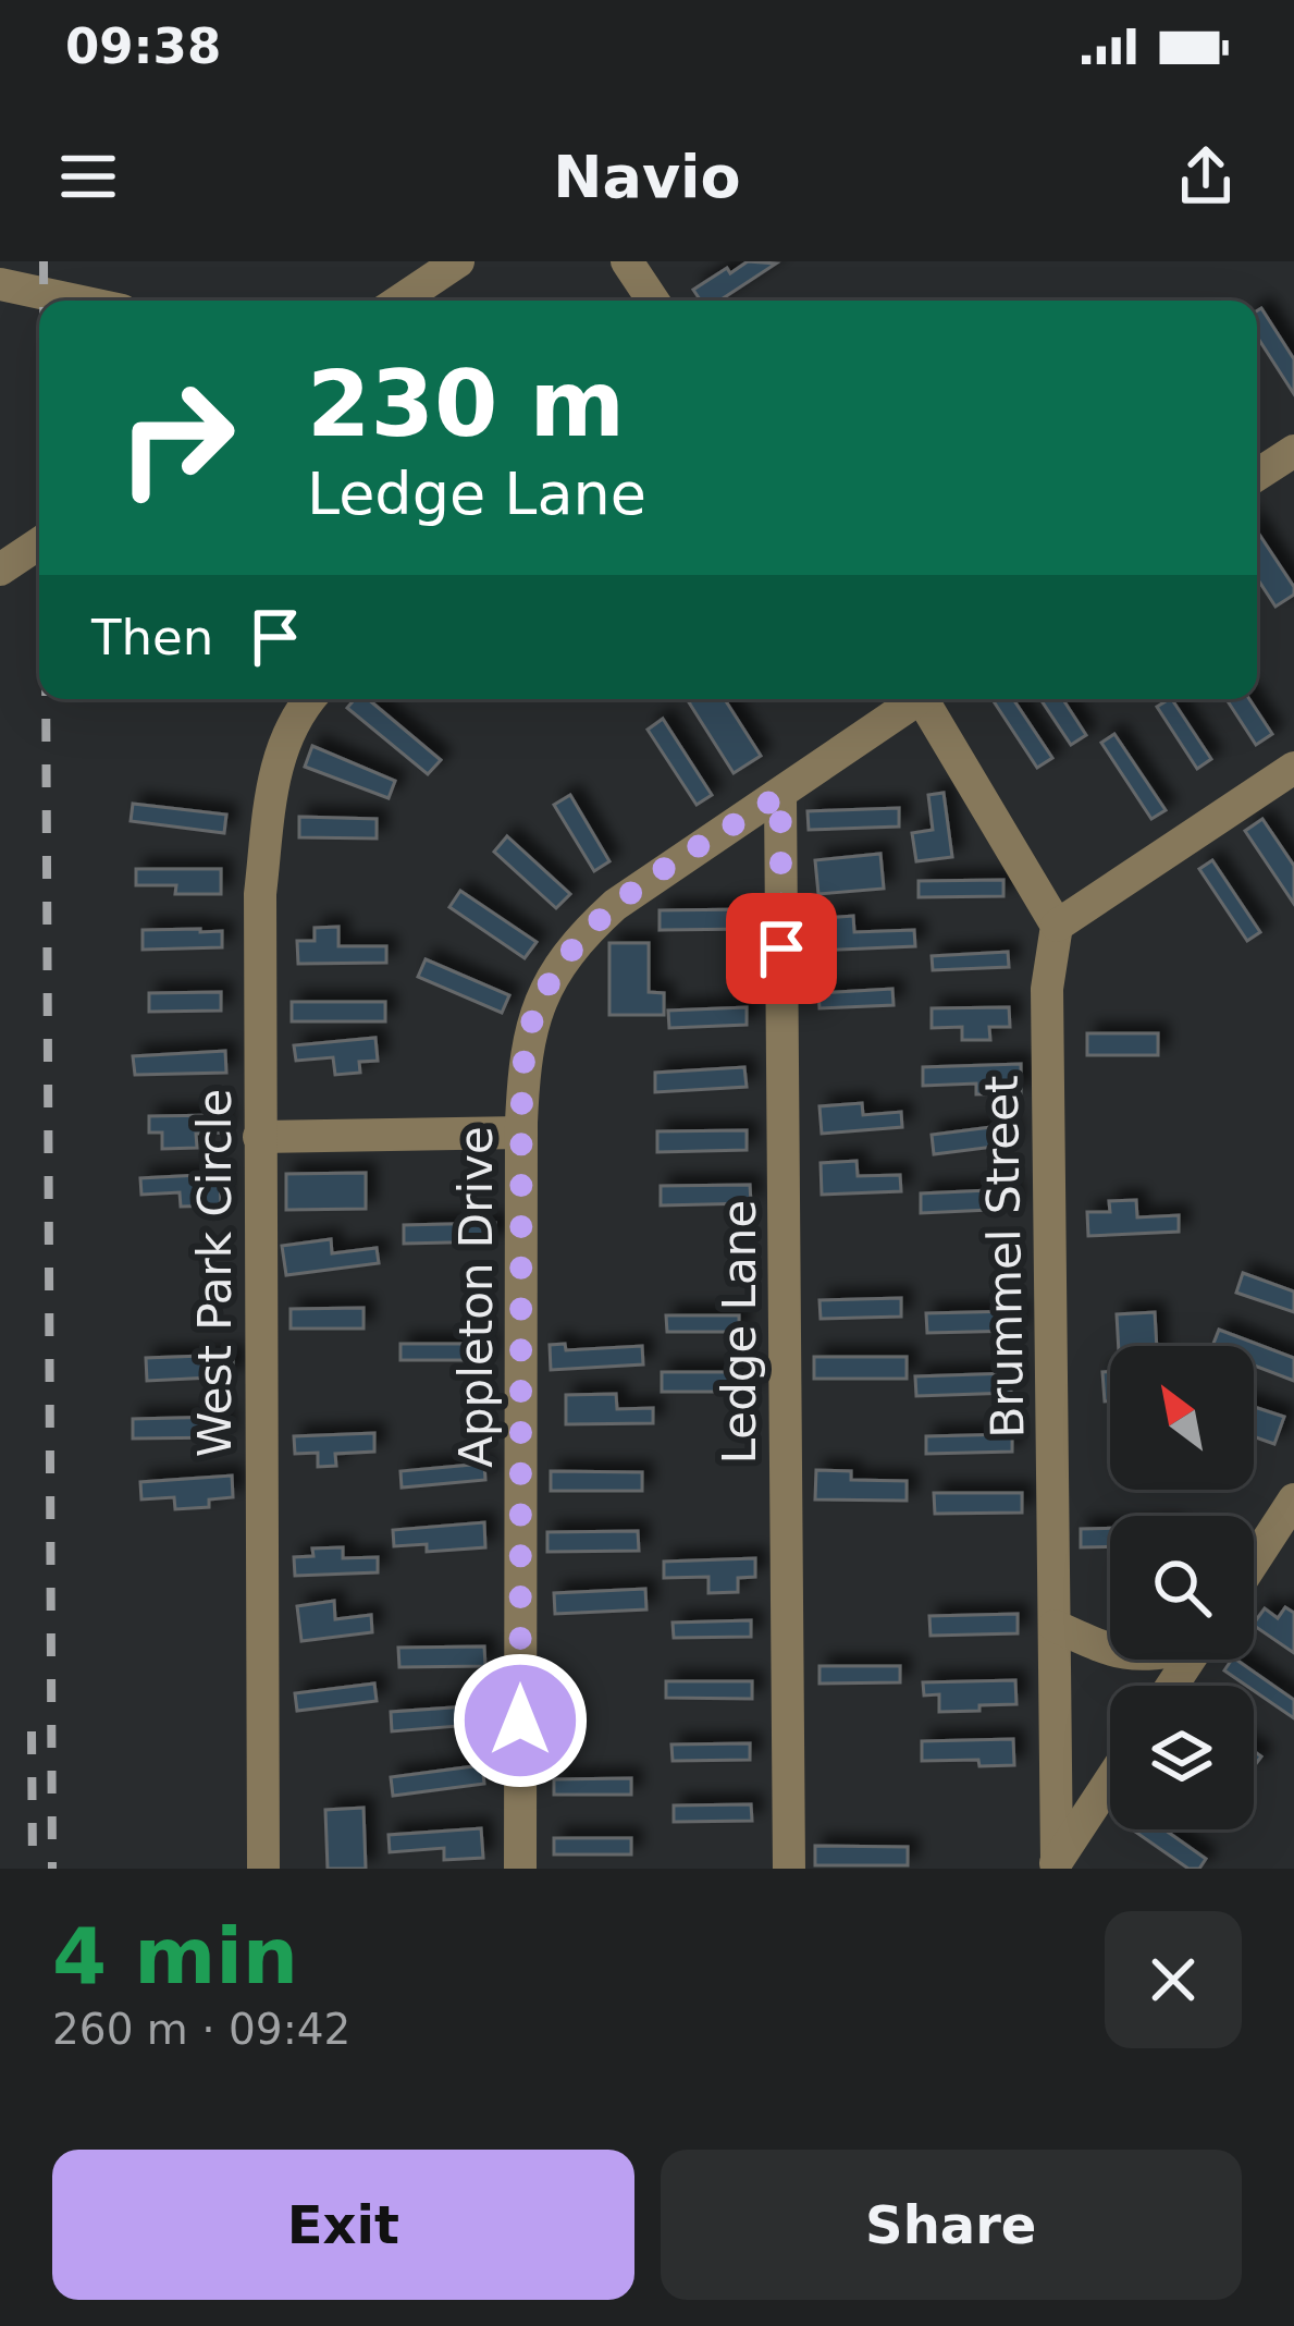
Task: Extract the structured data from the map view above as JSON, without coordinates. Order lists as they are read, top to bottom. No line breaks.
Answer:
{"streets":{"street":["Brummel Street","West Park Circle","Appleton Drive","Ledge Lane"]},"crossings":[["Appleton Drive","Ledge Lane"]],"north":"top left","page":{"status":"09:38","header":"Navio","turn":["230 m","Ledge Lane"],"then":"Then","heading":["4 min","260 m · 09:42"],"buttons":["Exit","Share"]}}
